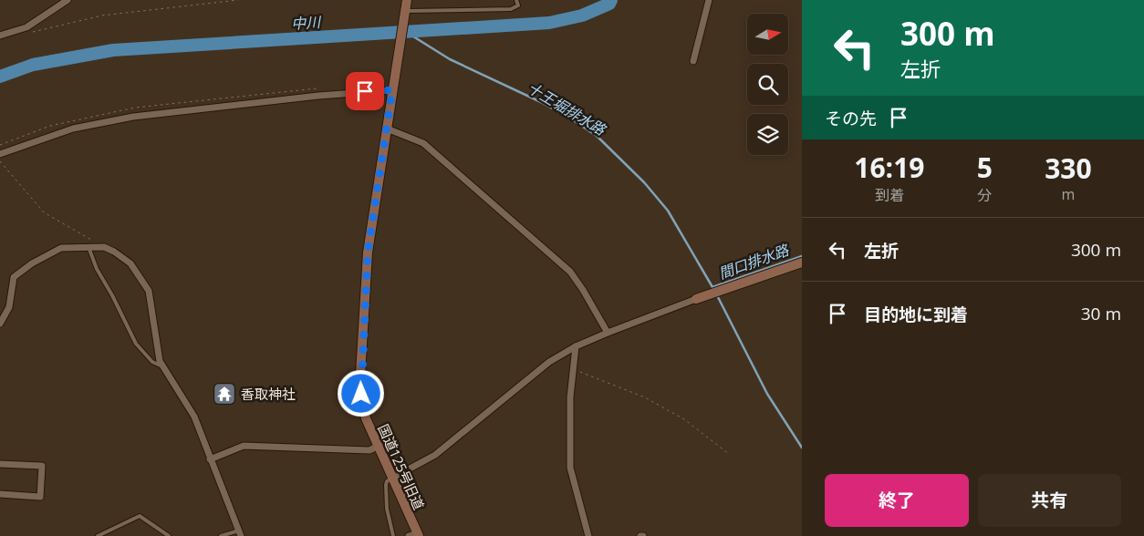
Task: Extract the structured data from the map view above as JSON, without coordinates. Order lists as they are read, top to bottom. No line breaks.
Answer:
{"streets":{"street":["国道125号旧道"]},"water":["中川","十王堀排水路","間口排水路"],"places":{"temple":["香取神社"]},"north":"right","page":{"turn":["300 m","左折"],"then":"その先","eta":["16:19","到着","5","分","330","m"],"list":[{"name":"左折","value":"300 m"},{"name":"目的地に到着","value":"30 m"}],"buttons":["終了","共有"]}}
